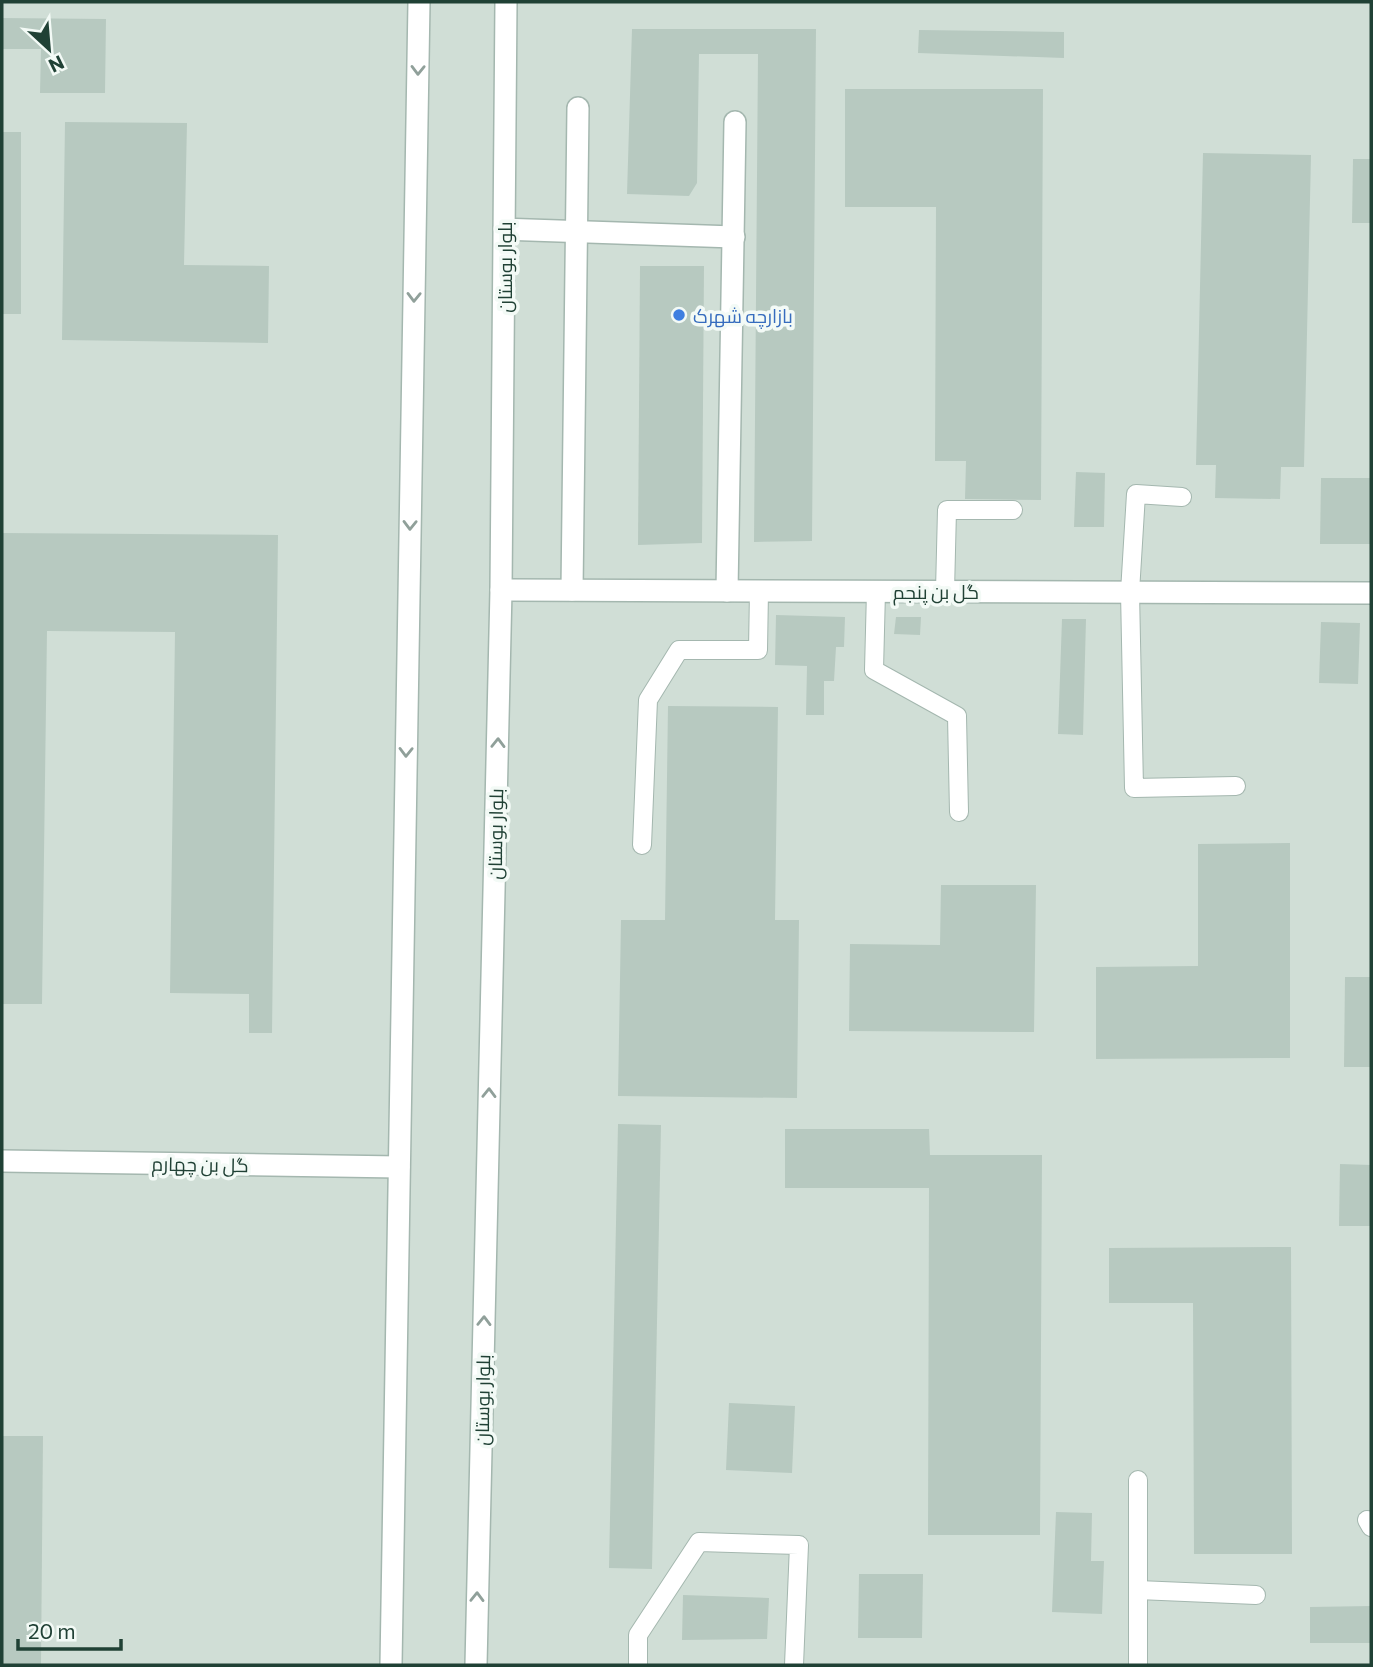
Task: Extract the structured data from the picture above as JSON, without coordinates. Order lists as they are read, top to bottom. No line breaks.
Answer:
{"streets":{"street":["بلوار بوستان","گل بن پنجم","گل بن چهارم"]},"crossings":[["بلوار بوستان","گل بن پنجم"]],"places":["بازارچه شهرک"],"scale_bar":"20 m","north":"bottom right"}
